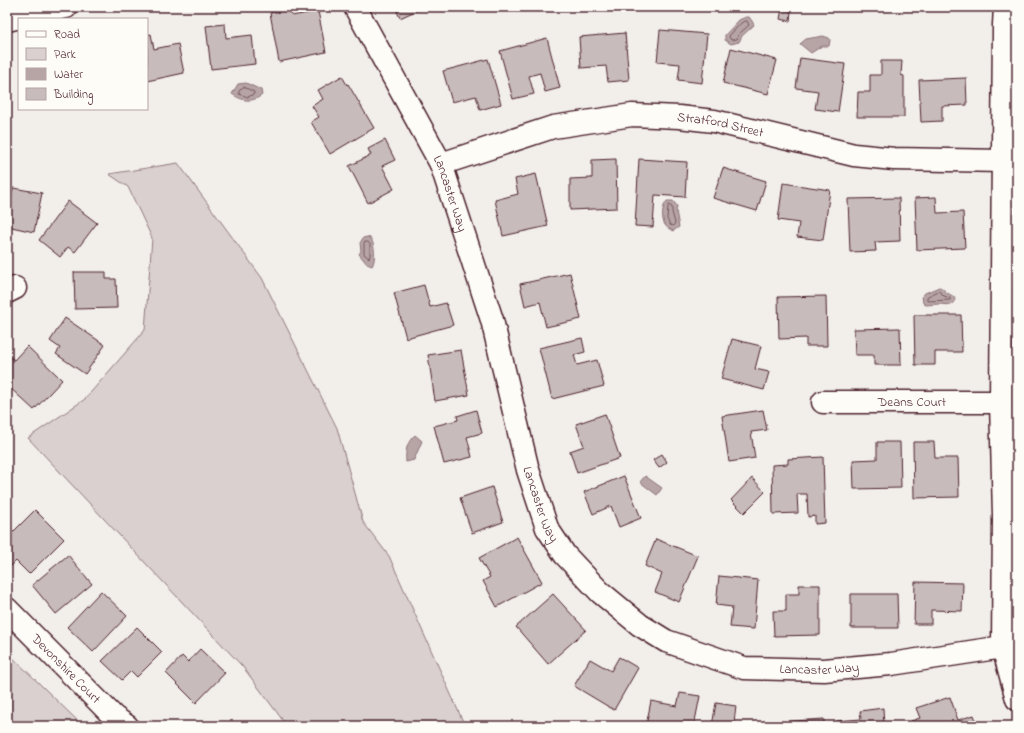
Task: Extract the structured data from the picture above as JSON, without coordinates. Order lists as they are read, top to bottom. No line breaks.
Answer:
{"streets":{"street":["Stratford Street","Lancaster Way","Deans Court","Devonshire Court"]},"crossings":[["Stratford Street","Lancaster Way"]],"legend":["Road","Park","Water","Building"]}
